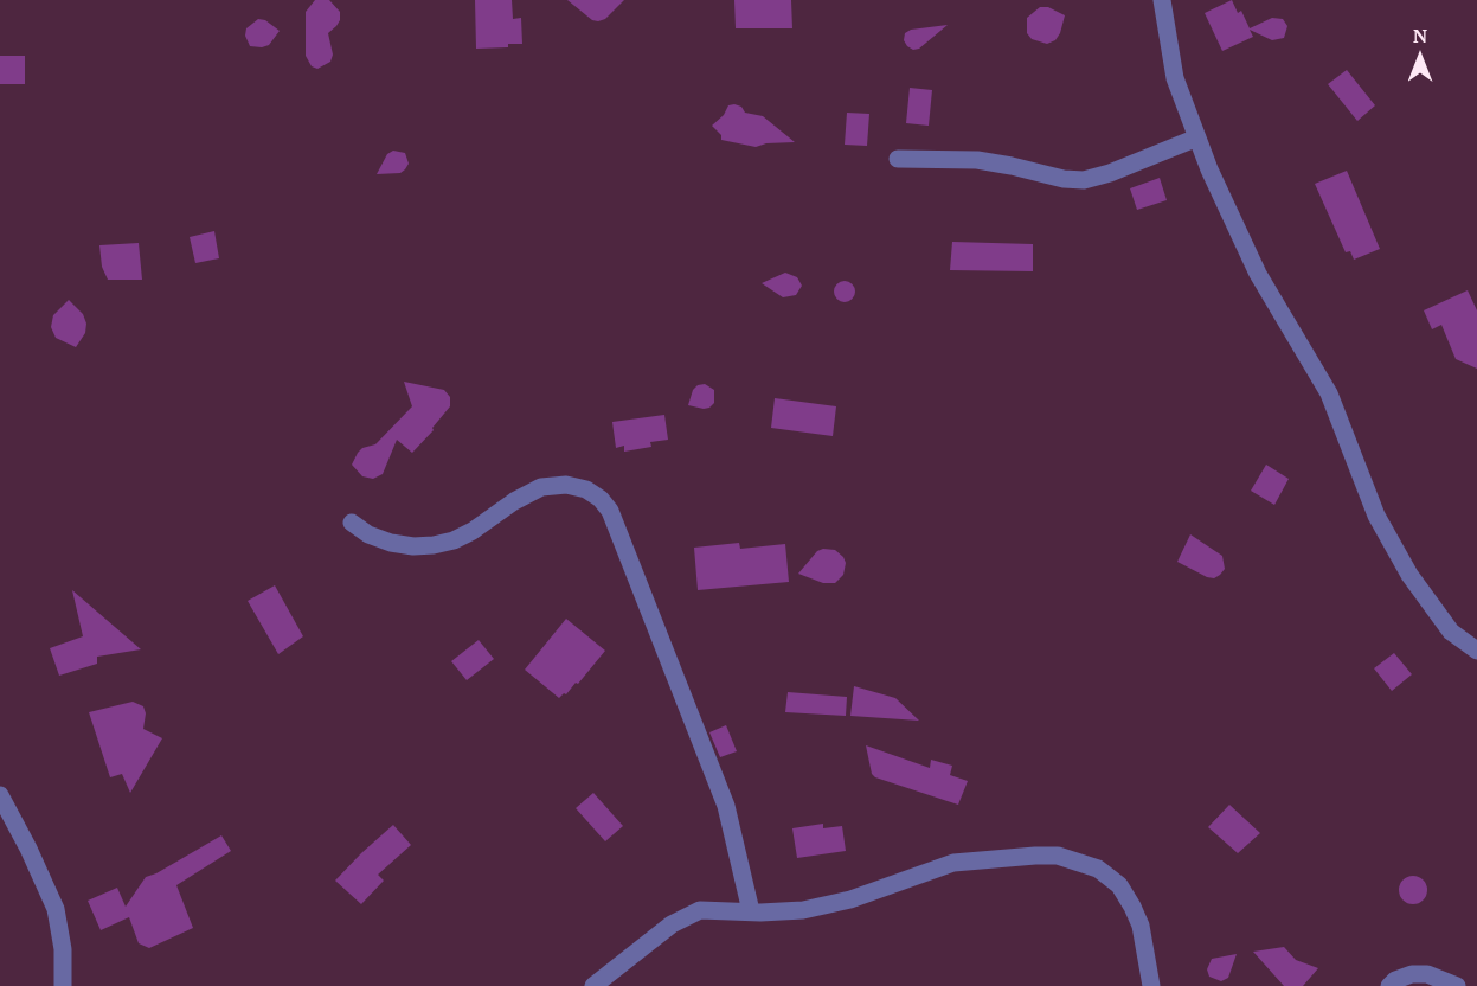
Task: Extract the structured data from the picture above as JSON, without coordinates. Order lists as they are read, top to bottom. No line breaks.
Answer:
{"north":"top"}
